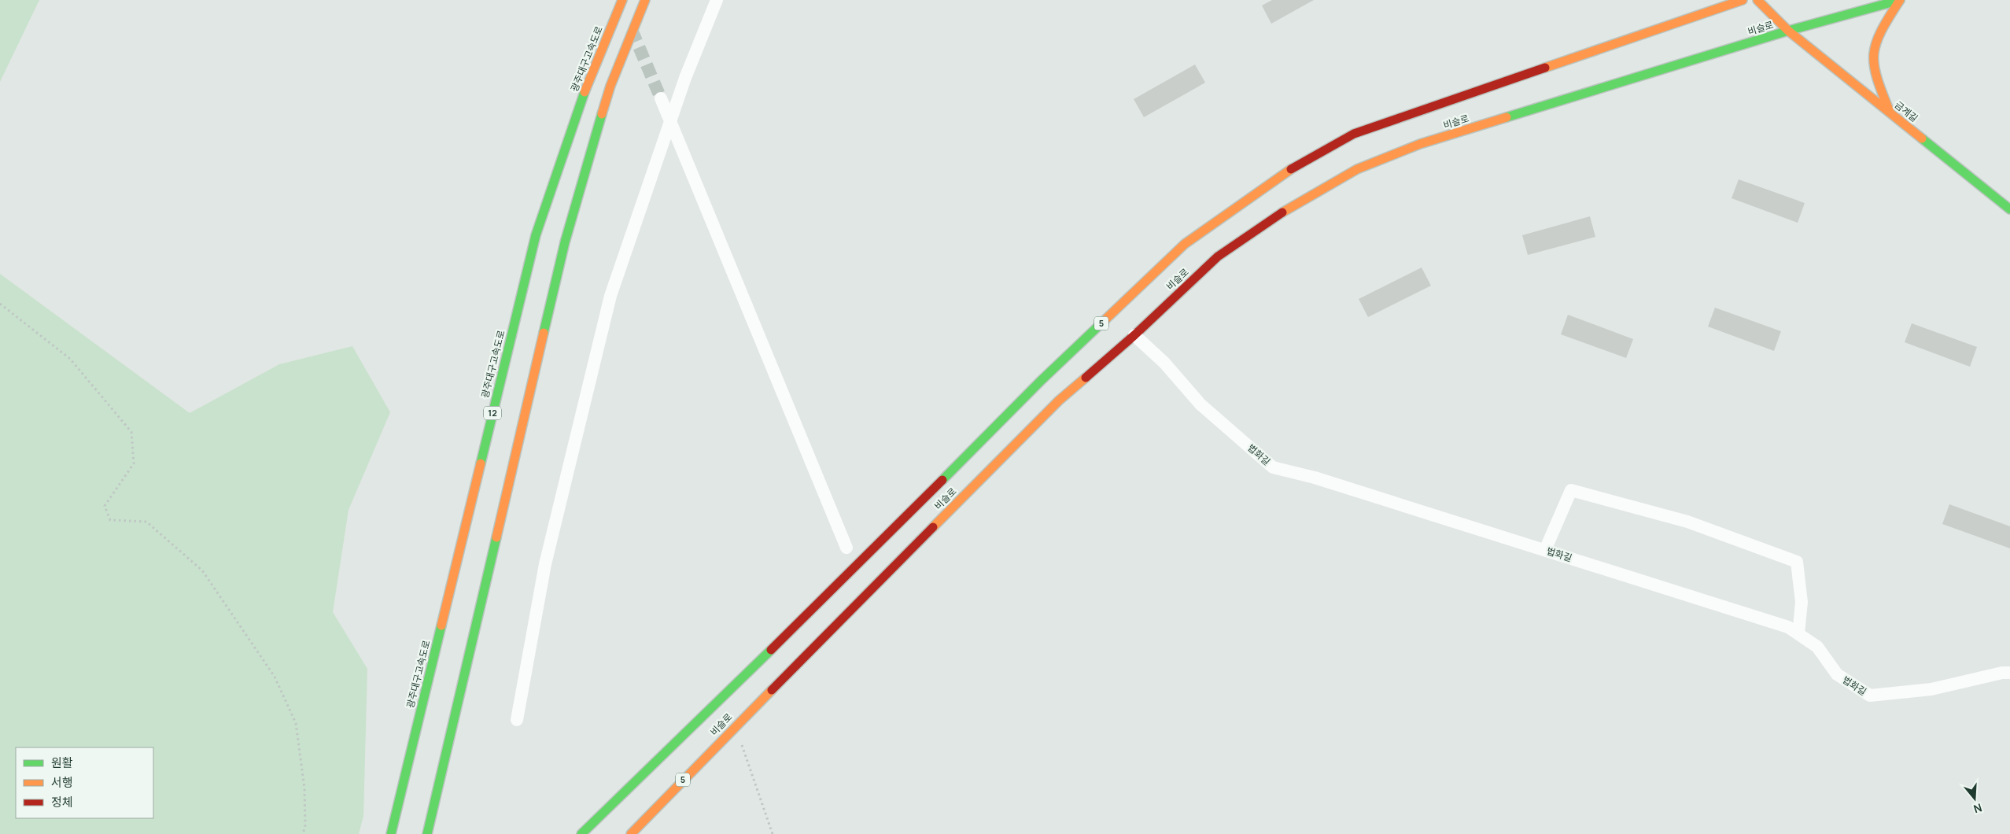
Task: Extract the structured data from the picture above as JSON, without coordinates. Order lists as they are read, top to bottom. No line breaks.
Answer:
{"streets":{"main road":["비슬로","광주대구고속도로","금계길","5","12"],"street":["법화길"]},"crossings":[["비슬로","금계길"],["비슬로","법화길"]],"legend":["원활","서행","정체"],"north":"bottom"}
